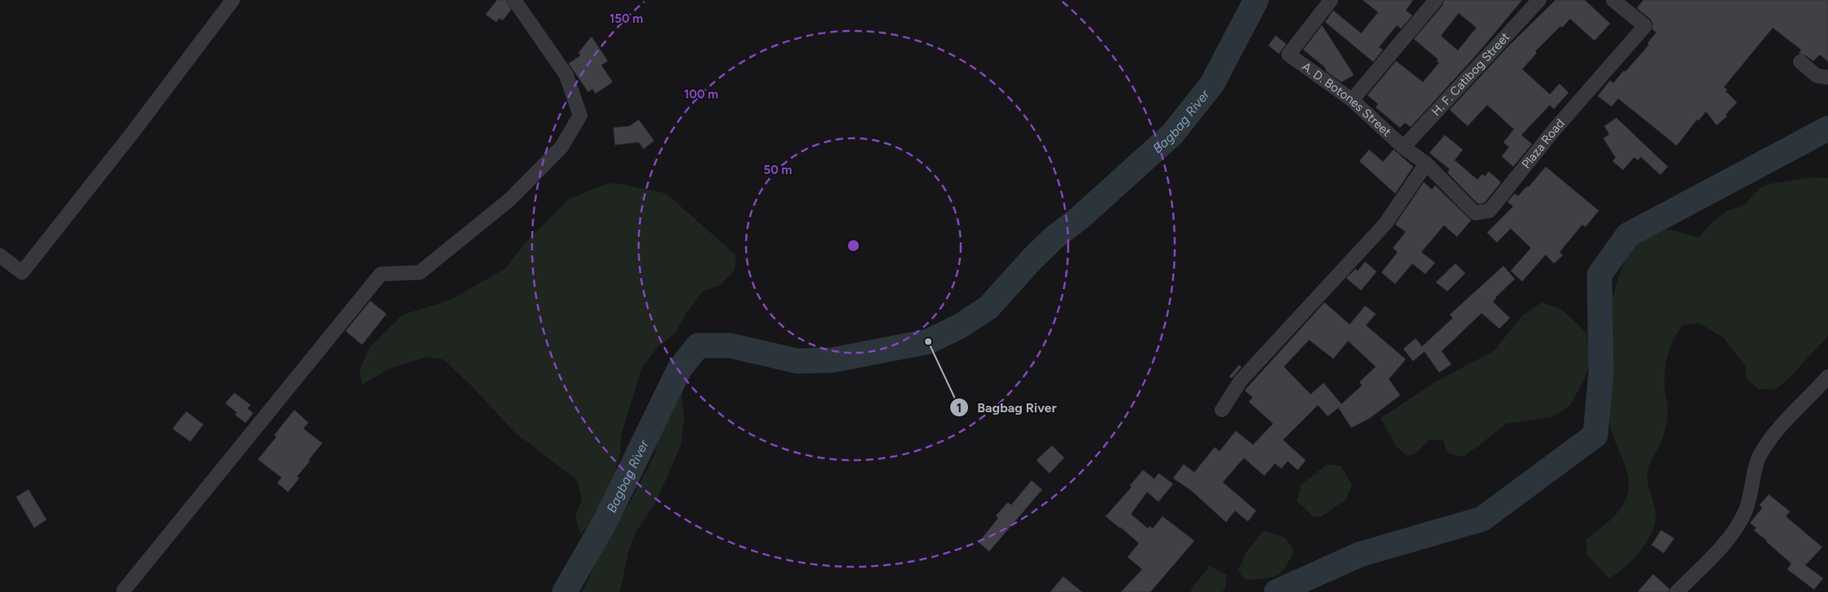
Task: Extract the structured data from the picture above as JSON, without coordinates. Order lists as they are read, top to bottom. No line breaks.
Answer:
{"streets":{"street":["H. F. Catibog Street","A. D. Botones Street","Plaza Road"]},"crossings":[["H. F. Catibog Street","A. D. Botones Street"],["H. F. Catibog Street","Plaza Road"],["A. D. Botones Street","Plaza Road"]],"water":["Bagbag River"],"places":["Bagbag River"],"rings":["150 m","100 m","50 m"]}
